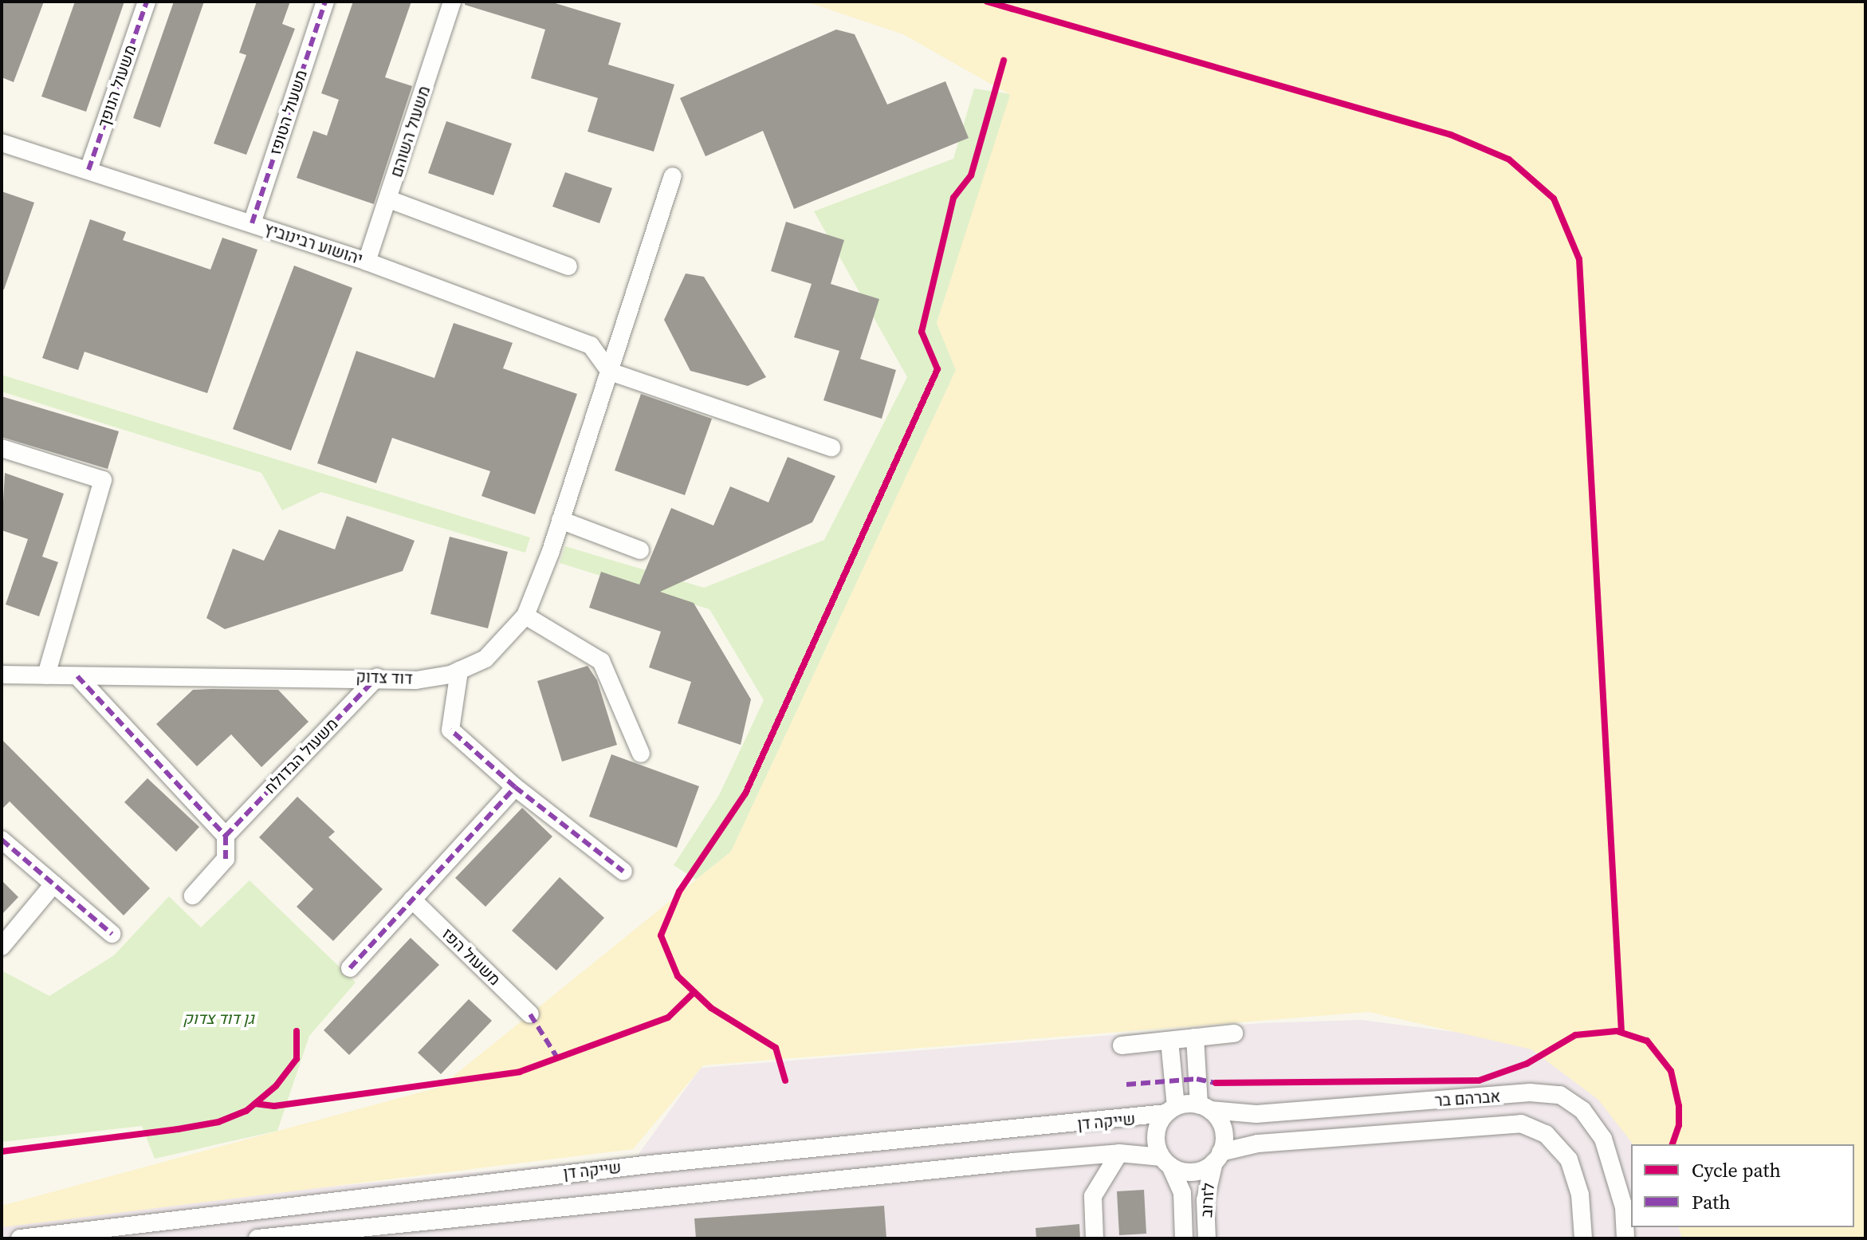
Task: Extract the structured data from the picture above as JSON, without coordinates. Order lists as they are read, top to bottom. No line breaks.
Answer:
{"streets":{"street":["משעול הנופך","משעול הטופז","משעול השוהם","יהושוע רבינוביץ","דוד צדוק","משעול הבדולח","משעול הפז","אברהם בר","שייקה דן","לזרוב"]},"crossings":[["משעול הנופך","יהושוע רבינוביץ"],["משעול הטופז","יהושוע רבינוביץ"],["משעול השוהם","יהושוע רבינוביץ"],["יהושוע רבינוביץ","דוד צדוק"],["דוד צדוק","משעול הבדולח"],["אברהם בר","שייקה דן"],["אברהם בר","לזרוב"],["שייקה דן","לזרוב"]],"parks":["גן דוד צדוק"],"legend":["Cycle path","Path"]}
